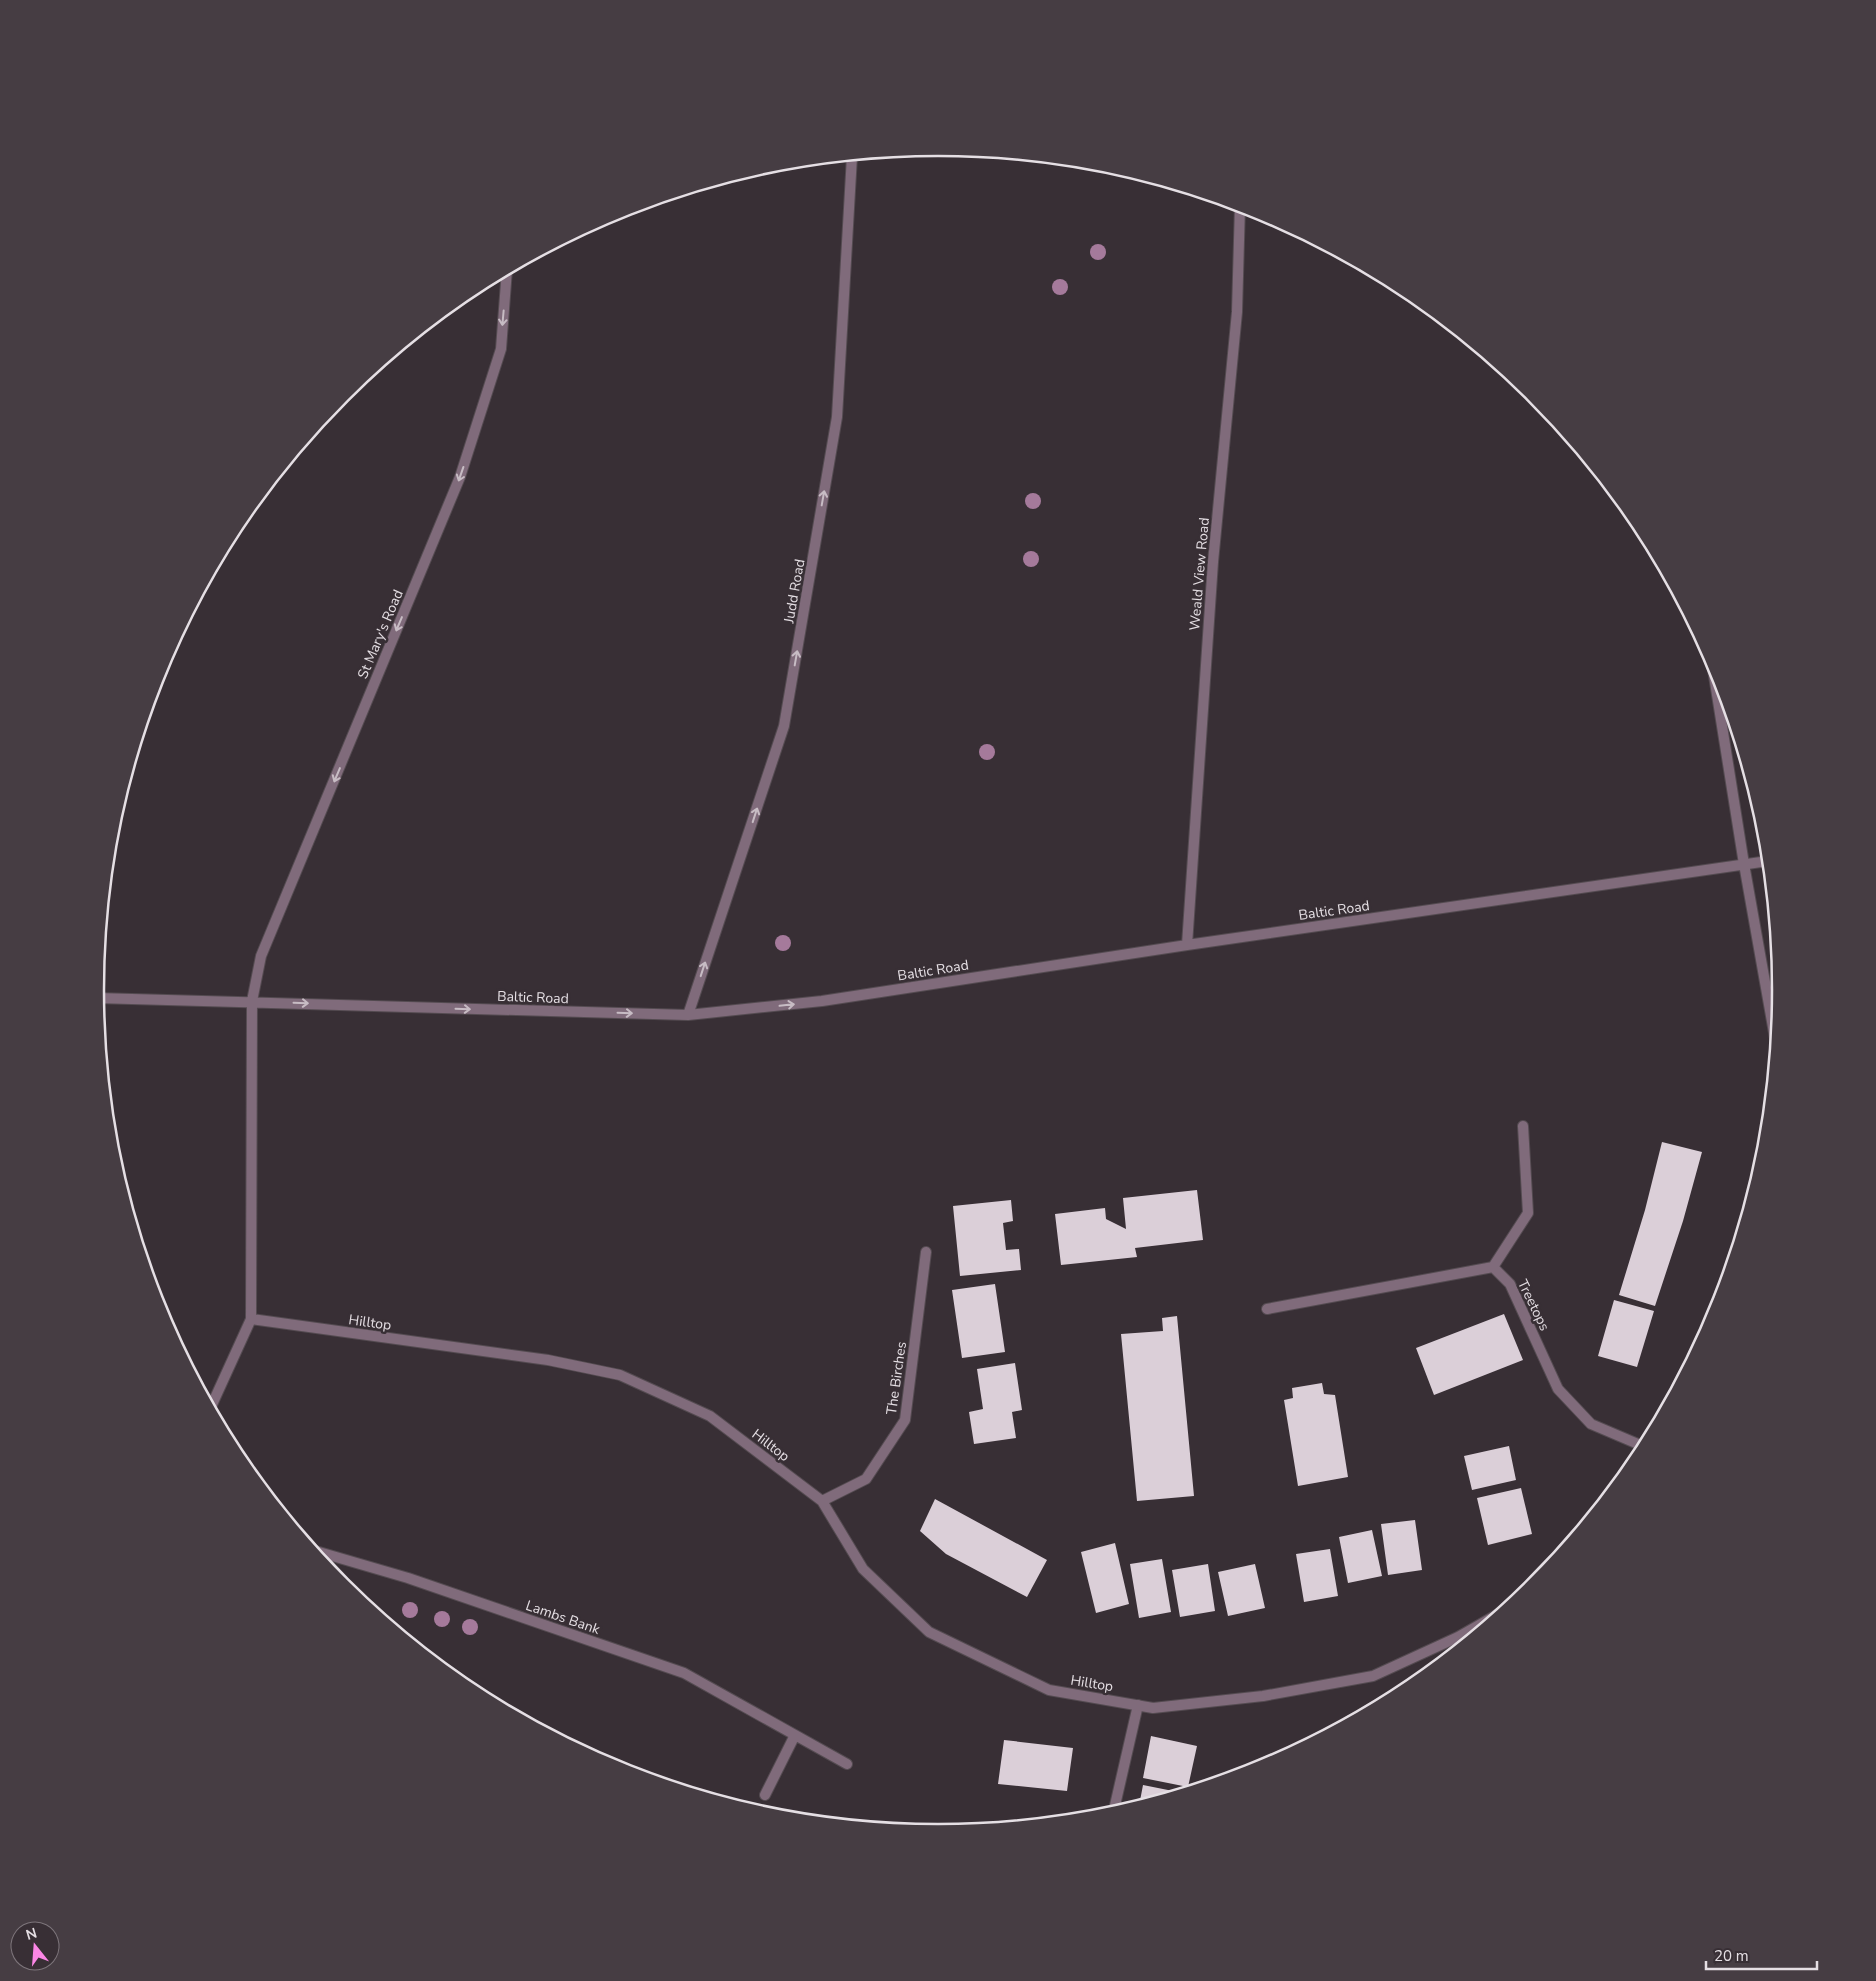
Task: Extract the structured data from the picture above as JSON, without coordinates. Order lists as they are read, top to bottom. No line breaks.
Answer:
{"streets":{"street":["Weald View Road","Judd Road","St Mary's Road","Baltic Road","Treetops","Hilltop","The Birches","Lambs Bank"]},"crossings":[["Weald View Road","Baltic Road"],["Judd Road","Baltic Road"],["St Mary's Road","Baltic Road"],["Hilltop","The Birches"]],"one_way":["Judd Road","St Mary's Road","Baltic Road"],"scale_bar":"20 m","north":"top"}
